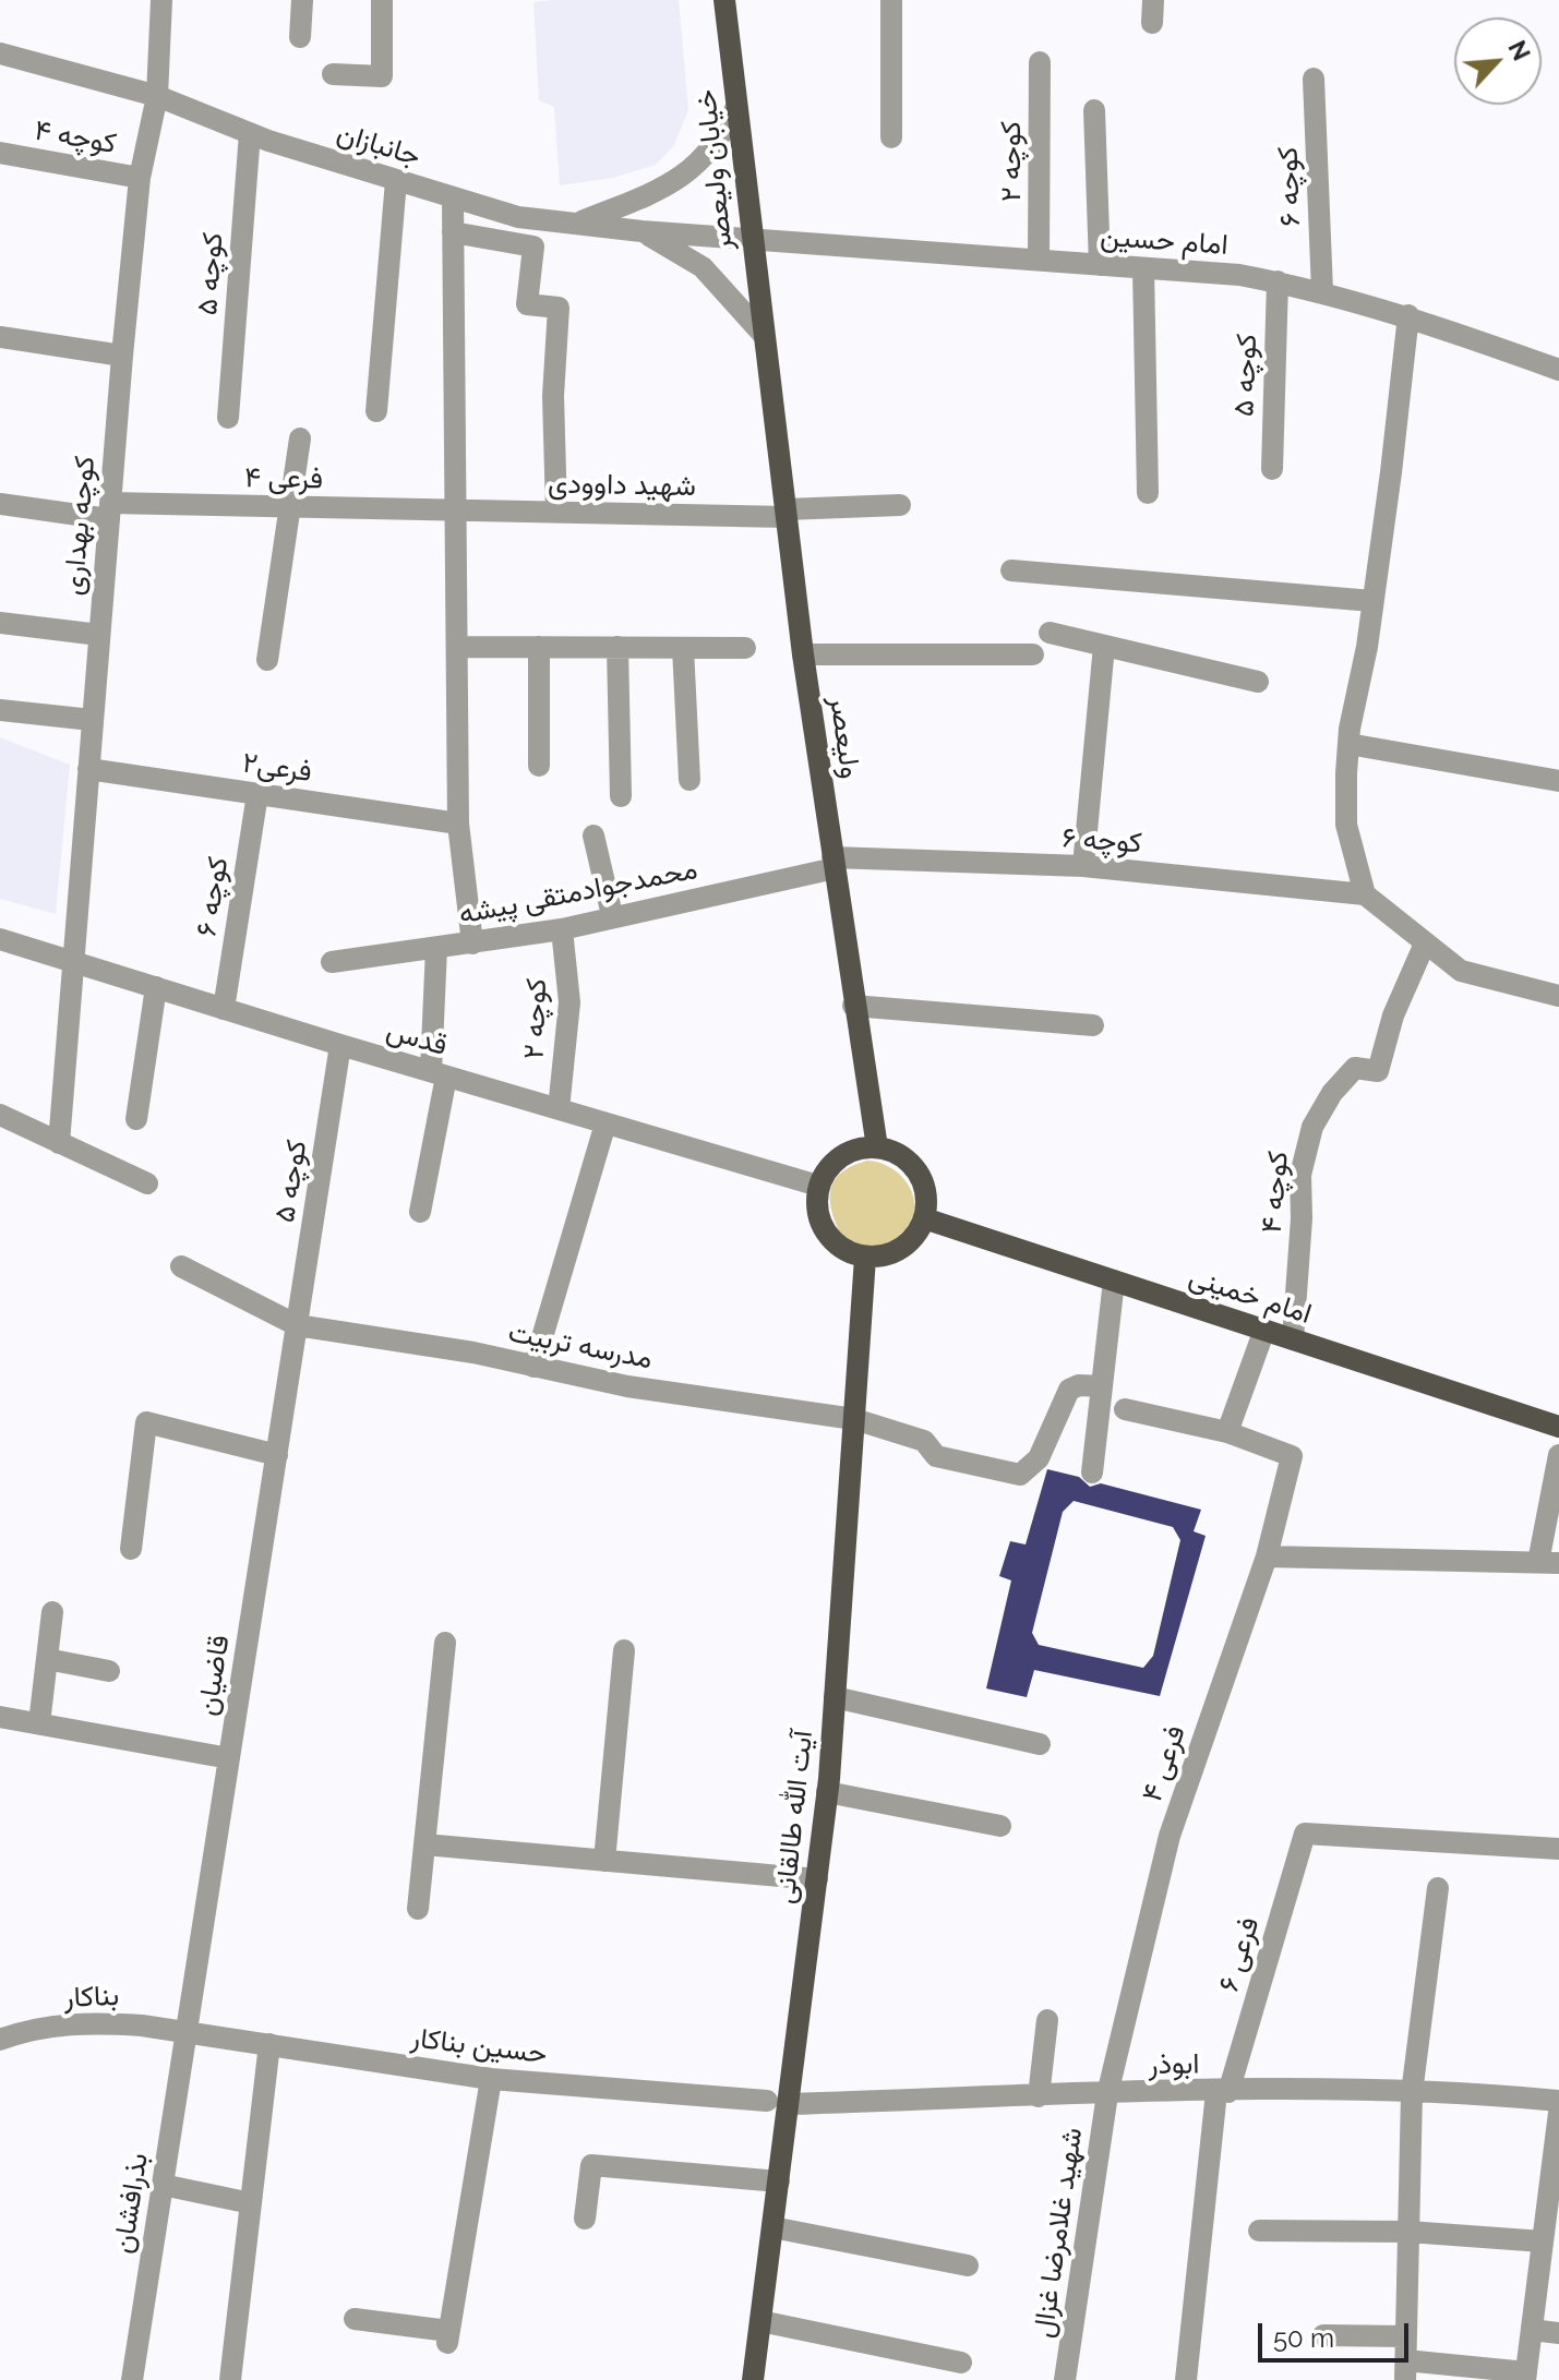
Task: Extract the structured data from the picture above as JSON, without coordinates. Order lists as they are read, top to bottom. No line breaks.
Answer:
{"streets":{"main road":["خیابان ولیعصر","ولیعصر","امام خمینی","آیت الله طالقانی"],"street":["کوچه ۴","جانبازان","کوچه ۲","کوچه ۶","امام حسین","کوچه ۵","فرعی ۴","شهید داوودی","کوچه بهداری","فرعی۲","۶ کوچه","محمدجوادمتقی پیشه","قدس","مدرسه تربیت","قاضیان","فرعی ۶","بناکار","حسین بناکار","ابوذر","بذرافشان","شهید غلامرضا غزال"]},"crossings":[["کوچه ۴","کوچه بهداری"],["کوچه ۴","امام خمینی"],["جانبازان","خیابان ولیعصر"],["جانبازان","امام حسین"],["جانبازان","کوچه ۵"],["جانبازان","کوچه بهداری"],["کوچه ۲","امام حسین"],["کوچه ۲","محمدجوادمتقی پیشه"],["کوچه ۲","قدس"],["خیابان ولیعصر","امام حسین"],["خیابان ولیعصر","ولیعصر"],["کوچه ۶","امام حسین"],["کوچه ۶","فرعی۲"],["کوچه ۶","قدس"],["امام حسین","کوچه ۵"],["کوچه ۵","قدس"],["کوچه ۵","مدرسه تربیت"],["کوچه ۵","قاضیان"],["فرعی ۴","شهید داوودی"],["فرعی ۴","کوچه بهداری"],["فرعی ۴","ابوذر"],["فرعی ۴","شهید غلامرضا غزال"],["شهید داوودی","ولیعصر"],["کوچه بهداری","فرعی۲"],["کوچه بهداری","قدس"],["ولیعصر","۶ کوچه"],["ولیعصر","محمدجوادمتقی پیشه"],["ولیعصر","قدس"],["ولیعصر","امام خمینی"],["ولیعصر","آیت الله طالقانی"],["۶ کوچه","محمدجوادمتقی پیشه"],["قدس","امام خمینی"],["قدس","آیت الله طالقانی"],["امام خمینی","آیت الله طالقانی"],["مدرسه تربیت","قاضیان"],["مدرسه تربیت","آیت الله طالقانی"],["قاضیان","بناکار"],["قاضیان","حسین بناکار"],["قاضیان","بذرافشان"],["آیت الله طالقانی","حسین بناکار"],["آیت الله طالقانی","ابوذر"],["فرعی ۶","ابوذر"],["بناکار","حسین بناکار"],["بناکار","بذرافشان"],["حسین بناکار","ابوذر"],["حسین بناکار","بذرافشان"],["ابوذر","شهید غلامرضا غزال"]],"scale_bar":"50 m","north":"top right"}
